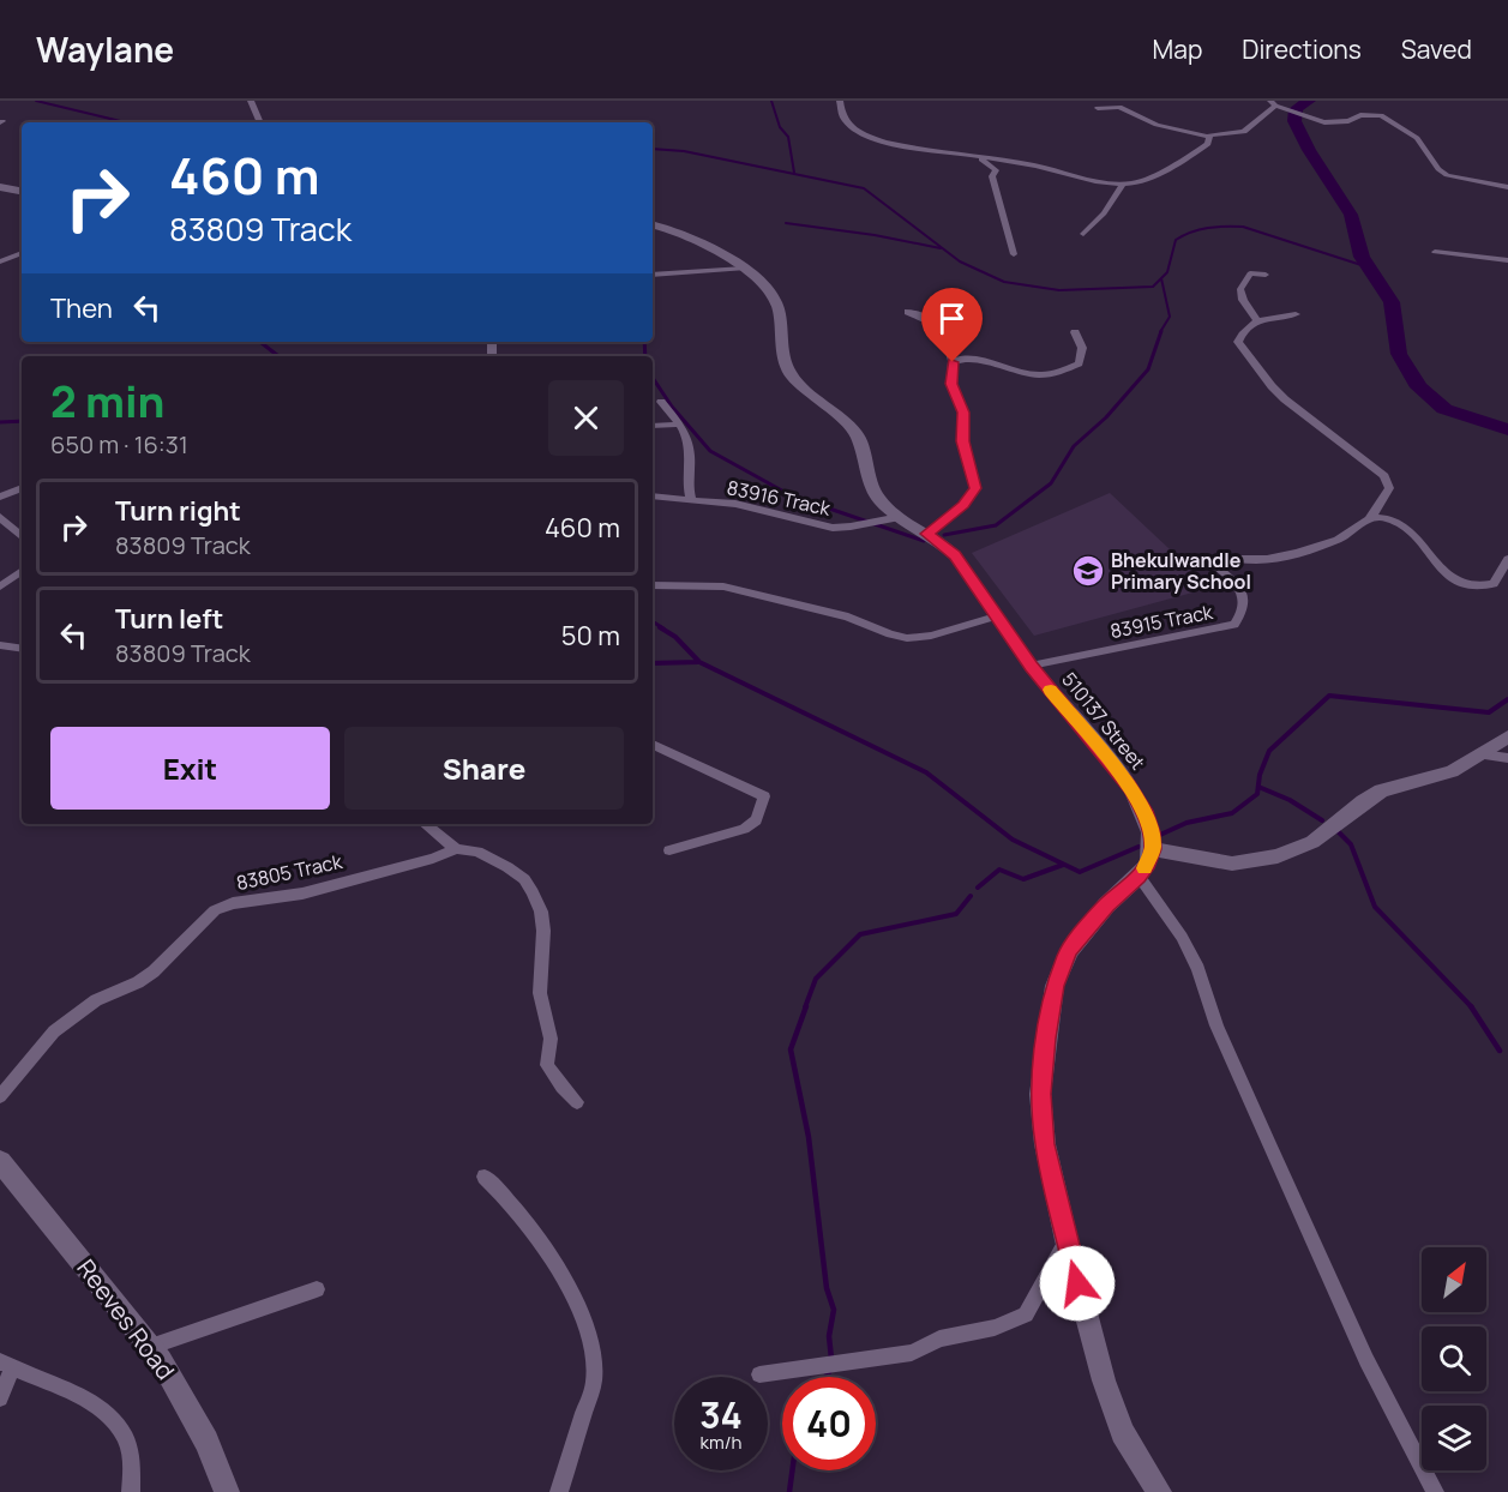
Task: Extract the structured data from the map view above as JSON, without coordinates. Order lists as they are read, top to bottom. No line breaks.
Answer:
{"streets":{"street":["83916 Track","83915 Track","510137 Street","83805 Track","Reeves Road"]},"crossings":[["83916 Track","510137 Street"],["83915 Track","510137 Street"]],"places":{"school or university":["Bhekulwandle Primary School"]},"north":"top right","page":{"header":"Waylane","nav":["Map","Directions","Saved"],"turn":["460 m","83809 Track"],"then":"Then","heading":["2 min","650 m · 16:31"],"list":[{"name":"Turn right","note":"83809 Track","value":"460 m"},{"name":"Turn left","note":"83809 Track","value":"50 m"}],"buttons":["Exit","Share"],"speed":"34 km/h","limit":"40"}}
